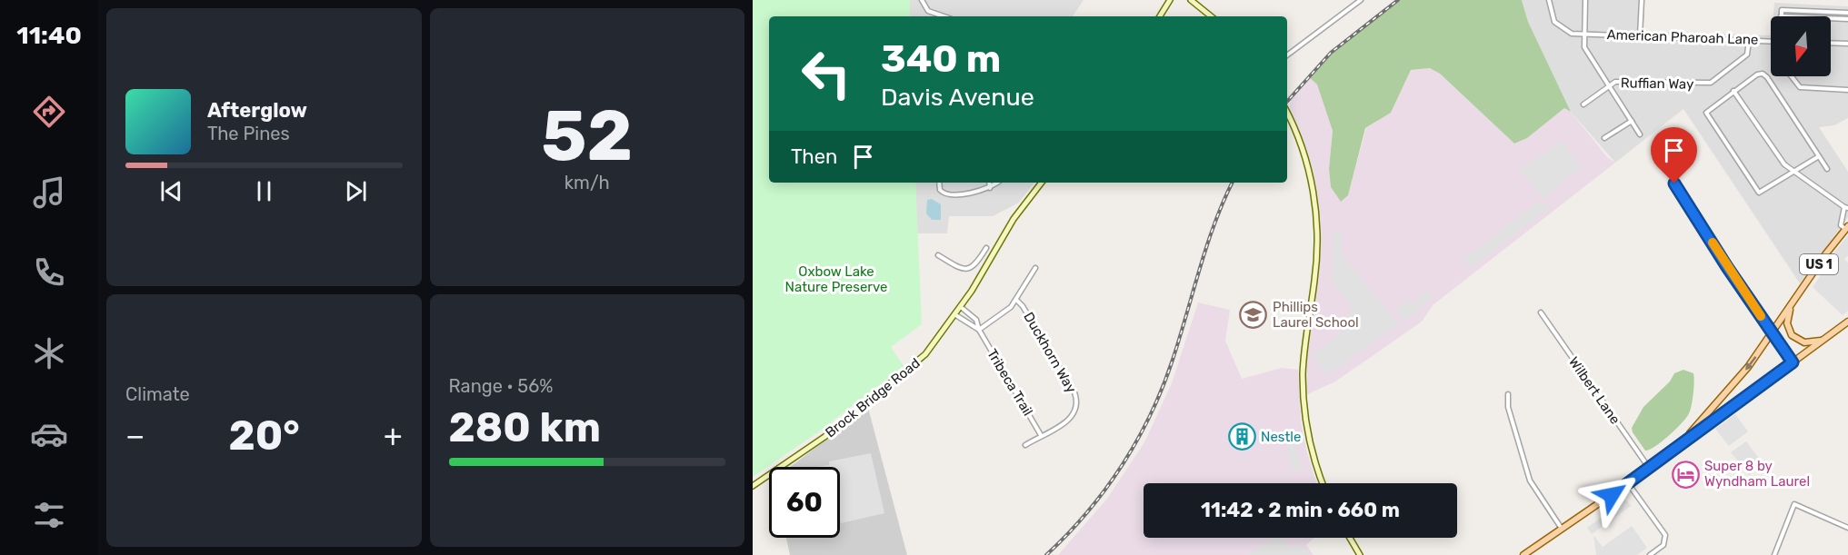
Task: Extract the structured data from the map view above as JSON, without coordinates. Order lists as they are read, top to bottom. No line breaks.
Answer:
{"streets":{"main road":["US 1"],"street":["American Pharoah Lane","Ruffian Way","Duckhorn Way","Tribeca Trail","Wilbert Lane","Brock Bridge Road"]},"crossings":[["American Pharoah Lane","Ruffian Way"],["US 1","Wilbert Lane"],["Duckhorn Way","Tribeca Trail"],["Tribeca Trail","Brock Bridge Road"]],"parks":["Oxbow Lake Nature Preserve"],"places":{"school or university":["Phillips Laurel School"],"building":["Nestle"],"hotel":["Super 8 by Wyndham Laurel"]},"north":"bottom","page":{"tabs":"11:40","tile":[["52","km/h"],"Climate",["Range · 56%","280 km"]],"turn":["340 m","Davis Avenue"],"song":["Afterglow","The Pines"],"then":"Then","heat":["−","20°","+"],"limit":"60","trip":"11:42 · 2 min · 660 m"}}
